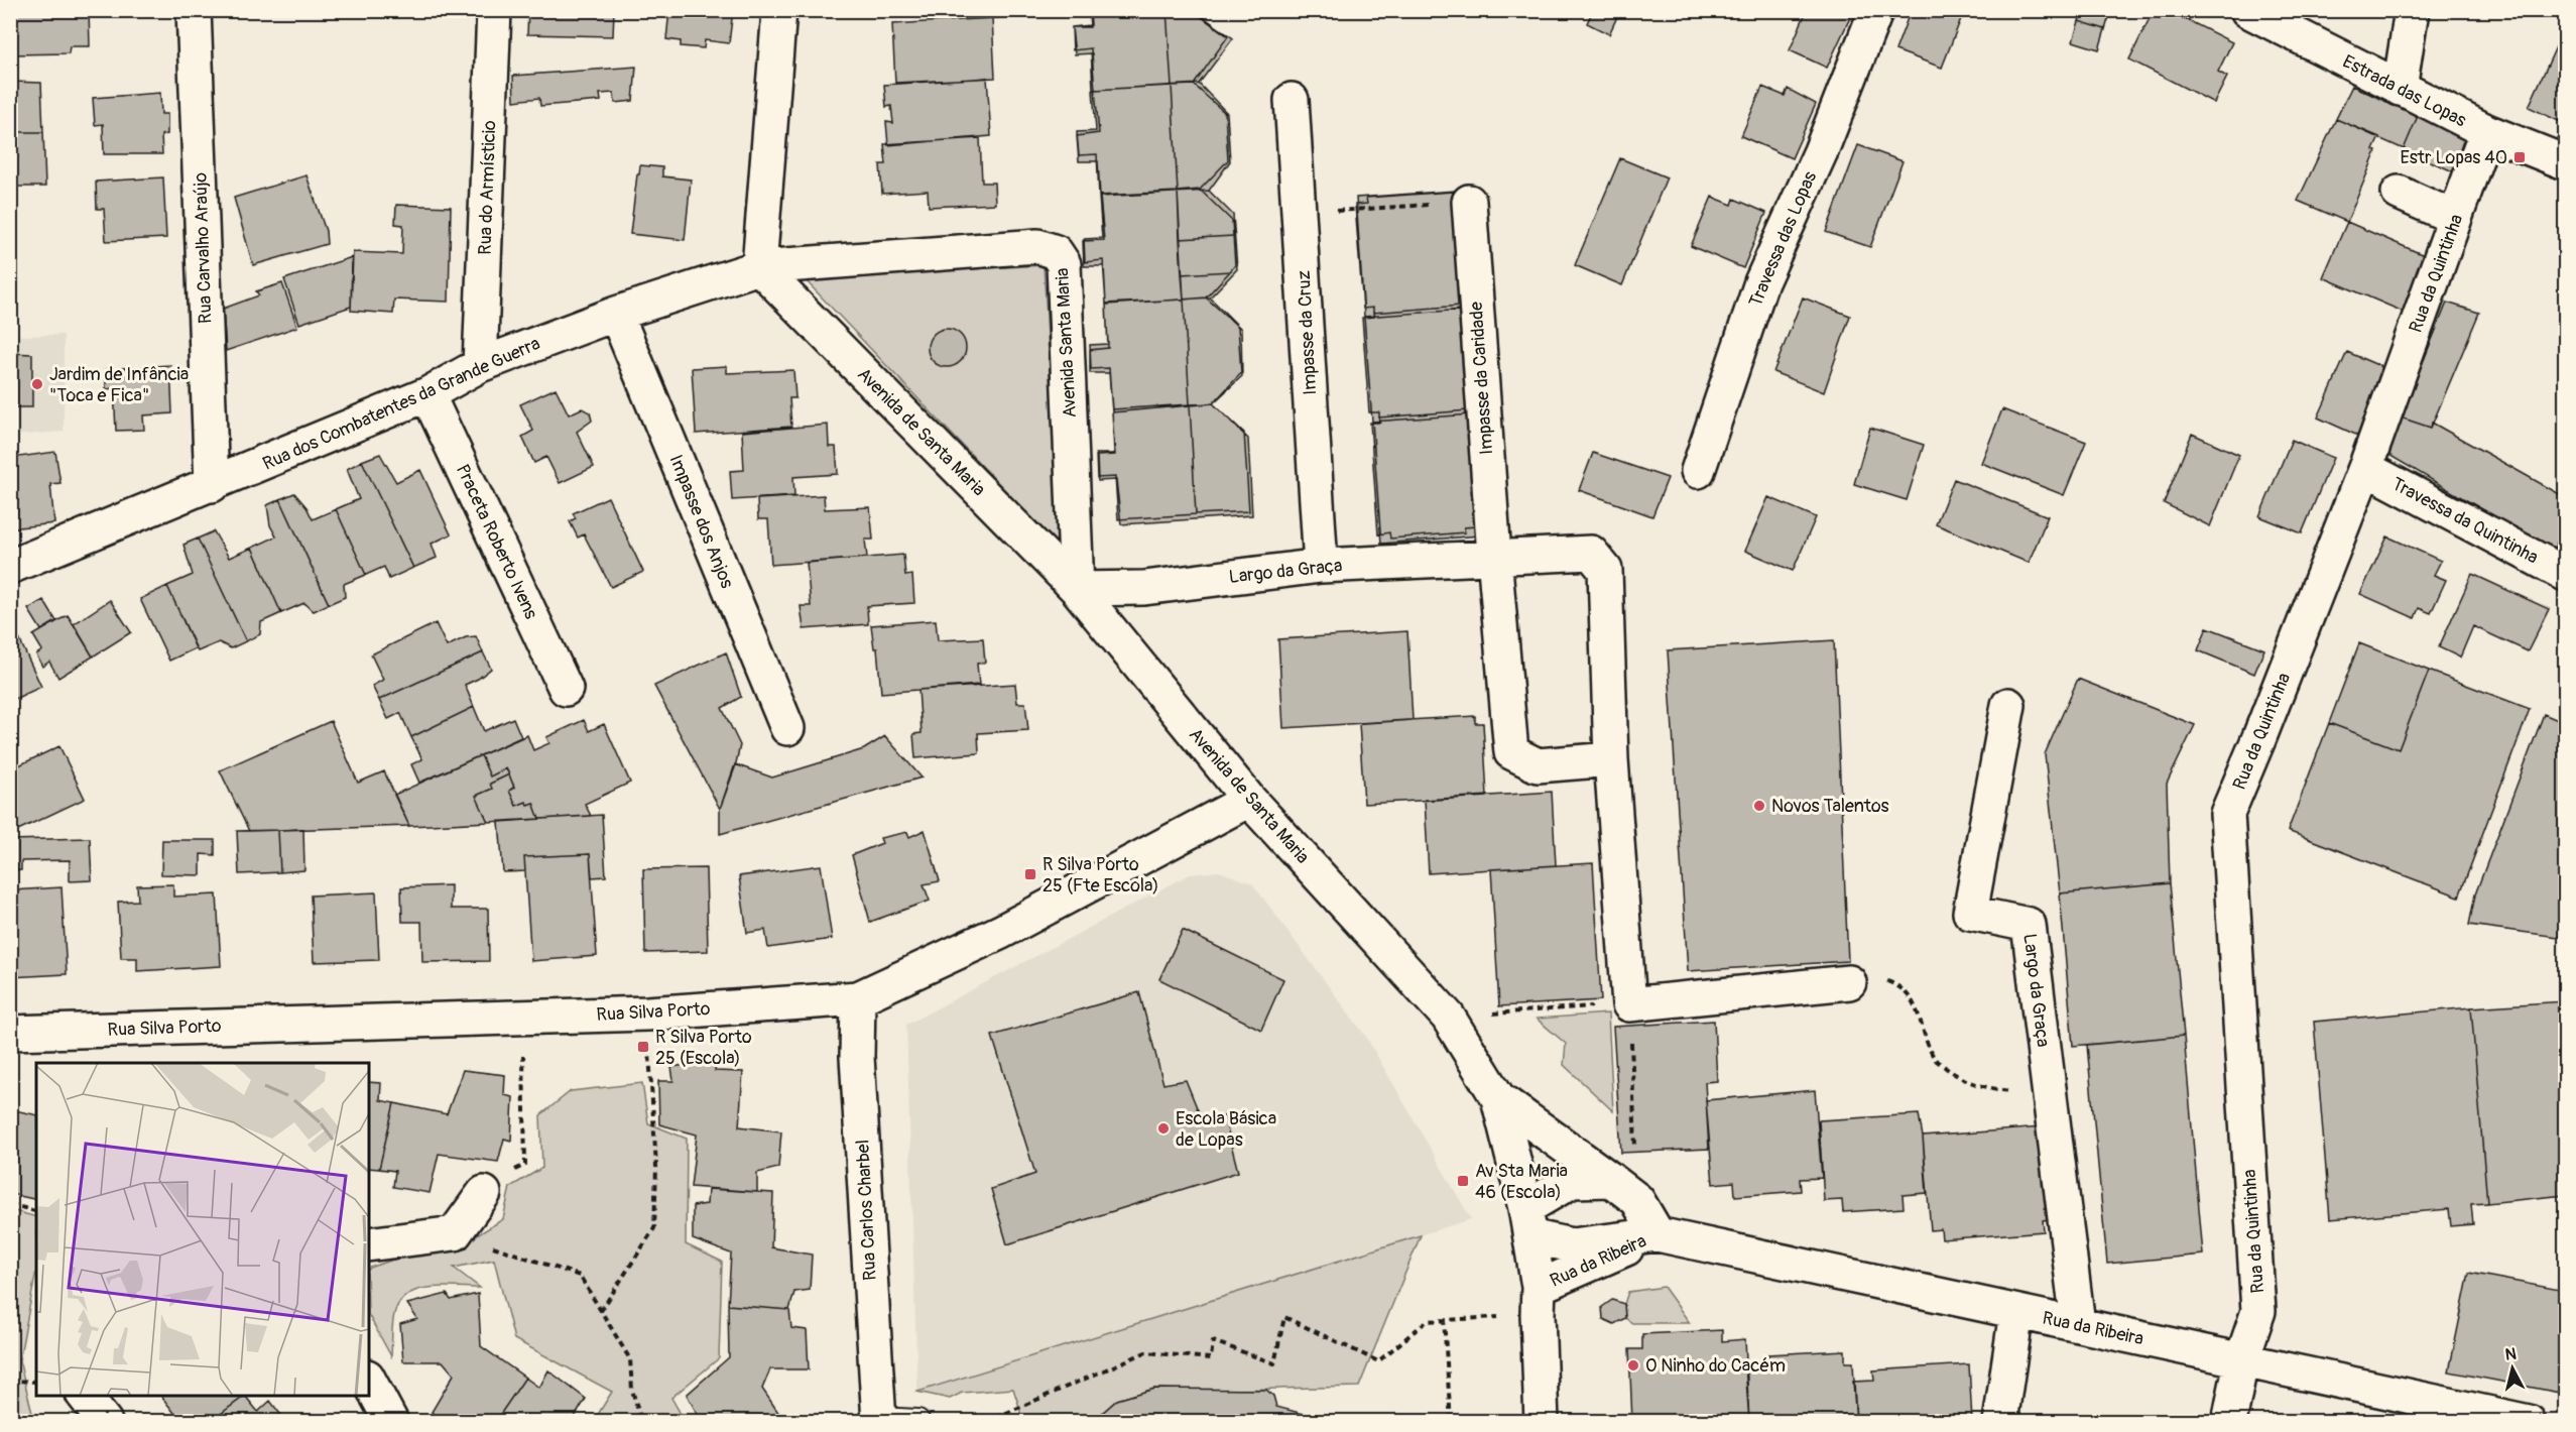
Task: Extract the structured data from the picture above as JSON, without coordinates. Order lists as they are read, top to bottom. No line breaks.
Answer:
{"streets":{"street":["Estrada das Lopas","Rua do Armísticio","Travessa das Lopas","Rua Carvalho Araújo","Rua da Quintinha","Impasse da Cruz","Avenida Santa Maria","Impasse da Caridade","Rua dos Combatentes da Grande Guerra","Avenida de Santa Maria","Travessa da Quintinha","Impasse dos Anjos","Praceta Roberto Ivens","Largo da Graça","Rua Silva Porto","Rua Carlos Charbel","Rua da Ribeira"]},"crossings":[["Estrada das Lopas","Rua da Quintinha"],["Rua do Armísticio","Rua dos Combatentes da Grande Guerra"],["Rua Carvalho Araújo","Rua dos Combatentes da Grande Guerra"],["Rua da Quintinha","Travessa da Quintinha"],["Rua da Quintinha","Rua da Ribeira"],["Impasse da Cruz","Largo da Graça"],["Avenida Santa Maria","Rua dos Combatentes da Grande Guerra"],["Avenida Santa Maria","Avenida de Santa Maria"],["Avenida Santa Maria","Largo da Graça"],["Impasse da Caridade","Largo da Graça"],["Rua dos Combatentes da Grande Guerra","Avenida de Santa Maria"],["Rua dos Combatentes da Grande Guerra","Impasse dos Anjos"],["Rua dos Combatentes da Grande Guerra","Praceta Roberto Ivens"],["Avenida de Santa Maria","Largo da Graça"],["Avenida de Santa Maria","Rua Silva Porto"],["Avenida de Santa Maria","Rua da Ribeira"],["Largo da Graça","Rua da Ribeira"],["Rua Silva Porto","Rua Carlos Charbel"]],"places":{"transit":["Estr Lopas 40","R Silva Porto 25 (Fte Escola)","R Silva Porto 25 (Escola)","Av Sta Maria 46 (Escola)"],"other":["Jardim de Infância \"Toca e Fica\"","Novos Talentos","Escola Básica de Lopas","O Ninho do Cacém"]},"north":"top"}
